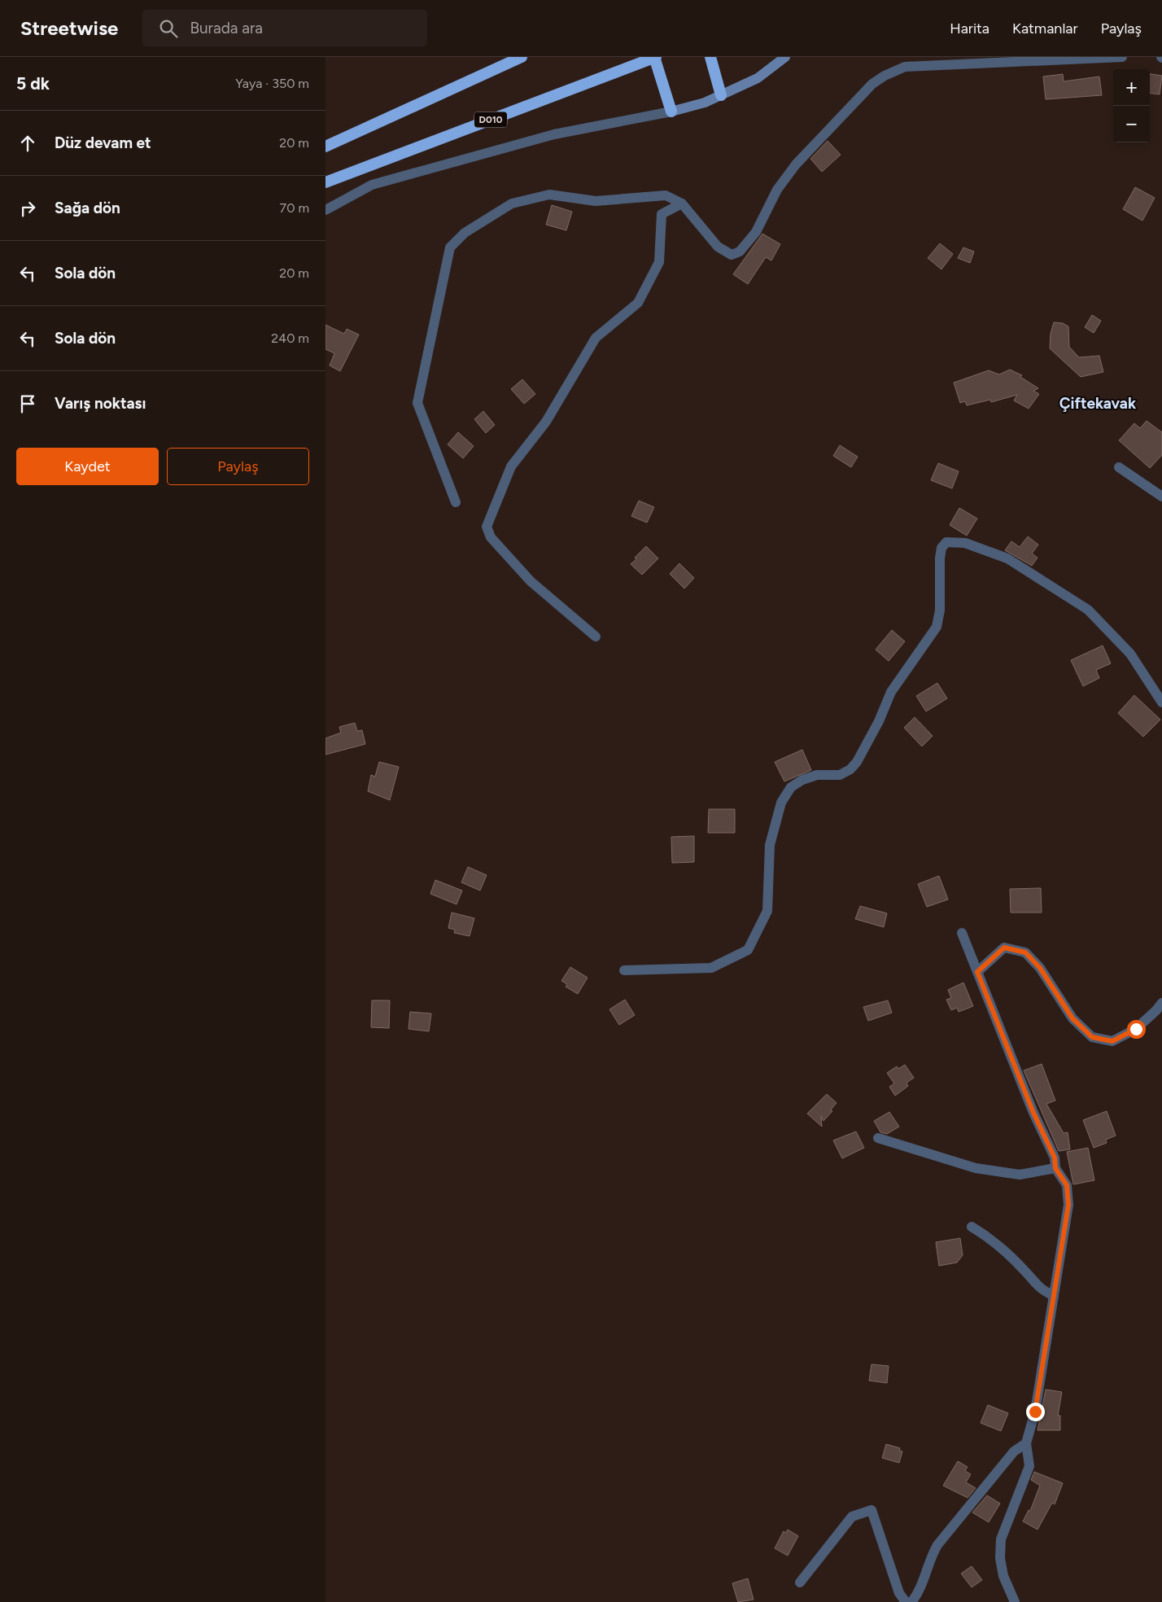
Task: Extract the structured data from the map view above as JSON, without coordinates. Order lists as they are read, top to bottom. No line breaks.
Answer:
{"streets":{"highway":["D010"]},"districts":["Çiftekavak"],"page":{"header":"Streetwise","search":"Burada ara","nav":["Harita","Katmanlar","Paylaş"],"heading":["5 dk","Yaya · 350 m"],"map_buttons":["+","−"],"list":[["Düz devam et","20 m"],["Sağa dön","70 m"],["Sola dön","20 m"],["Sola dön","240 m"],"Varış noktası"],"buttons":["Kaydet","Paylaş"]}}
